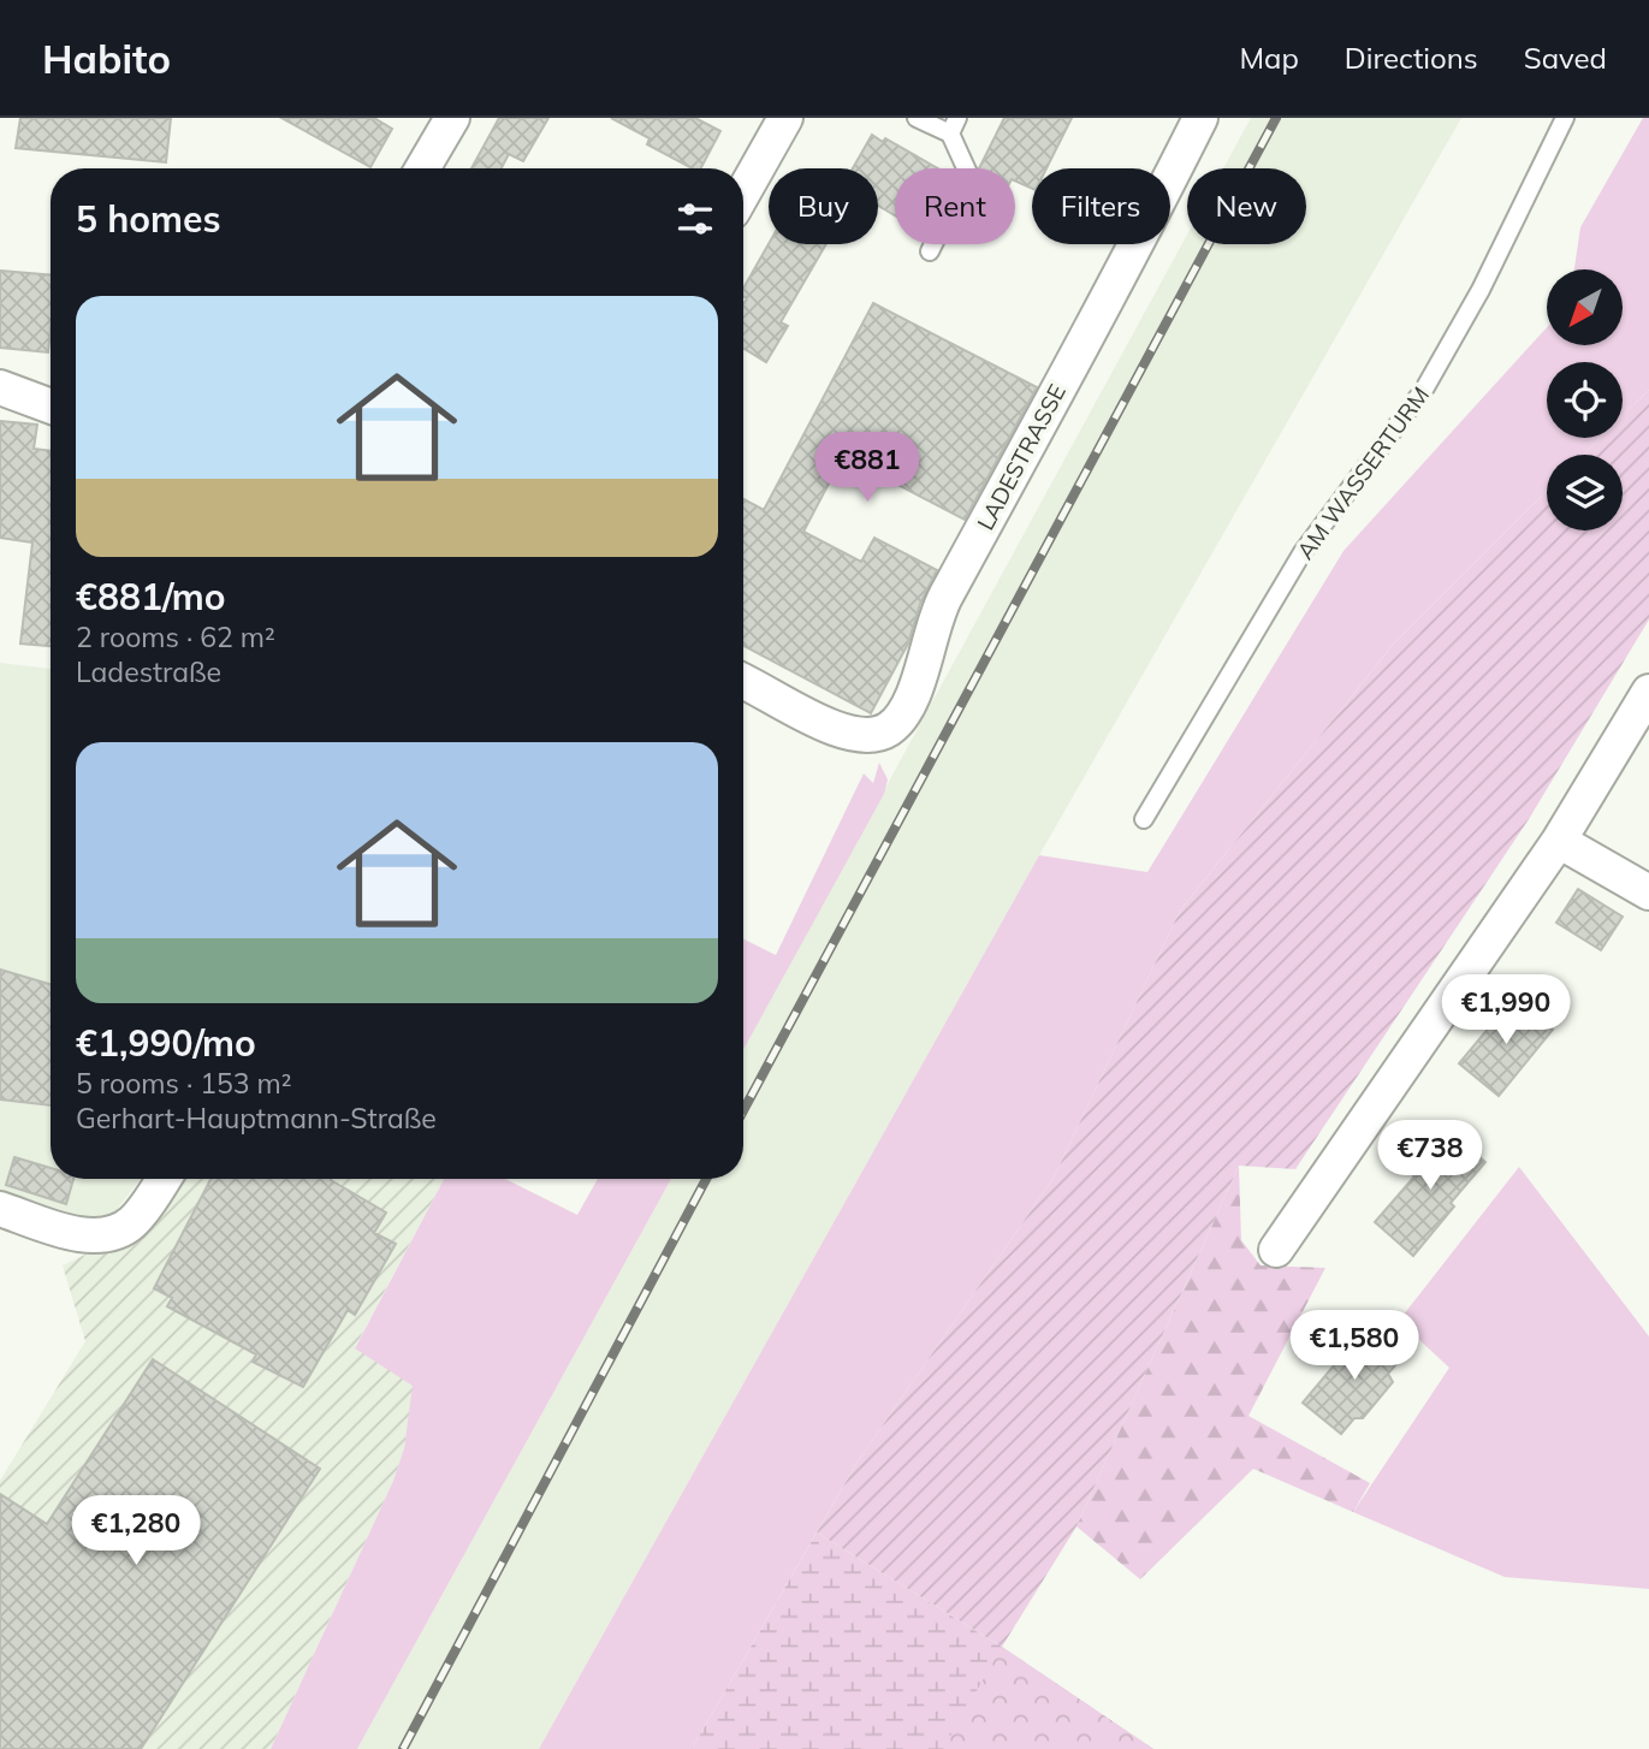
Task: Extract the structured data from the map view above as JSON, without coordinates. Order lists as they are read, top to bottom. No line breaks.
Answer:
{"streets":{"street":["LADESTRASSE"],"lane":["AM WASSERTURM"]},"north":"bottom left","page":{"header":"Habito","nav":["Map","Directions","Saved"],"chip":["Buy","Rent","Filters","New"],"heading":"5 homes","list":[{"name":"€881/mo","note":"2 rooms · 62 m² · Ladestraße"},{"name":"€1,990/mo","note":"5 rooms · 153 m² · Gerhart-Hauptmann-Straße"}],"price":["€881","€1,990","€738","€1,580","€1,280"]}}
